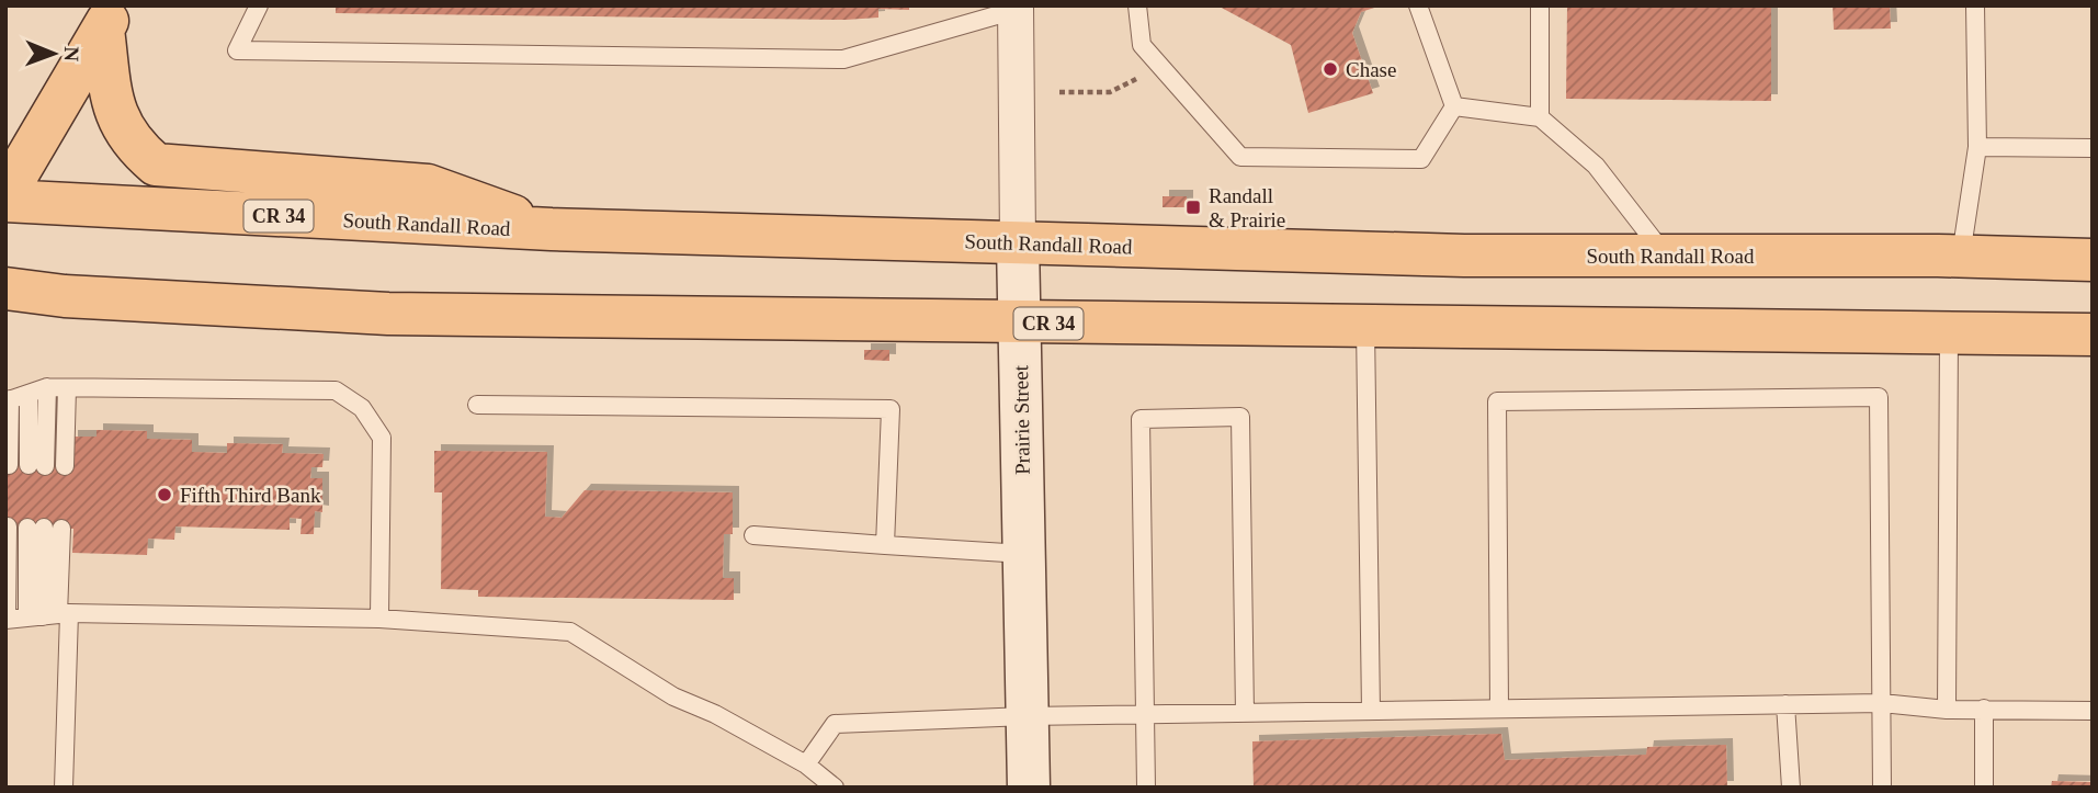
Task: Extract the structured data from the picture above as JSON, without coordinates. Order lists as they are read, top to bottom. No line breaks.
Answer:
{"streets":{"main road":["CR 34","South Randall Road"],"street":["Prairie Street"]},"crossings":[["CR 34","Prairie Street"],["South Randall Road","Prairie Street"]],"places":{"other":["Chase","Fifth Third Bank"],"transit":["Randall & Prairie"]},"north":"right"}
